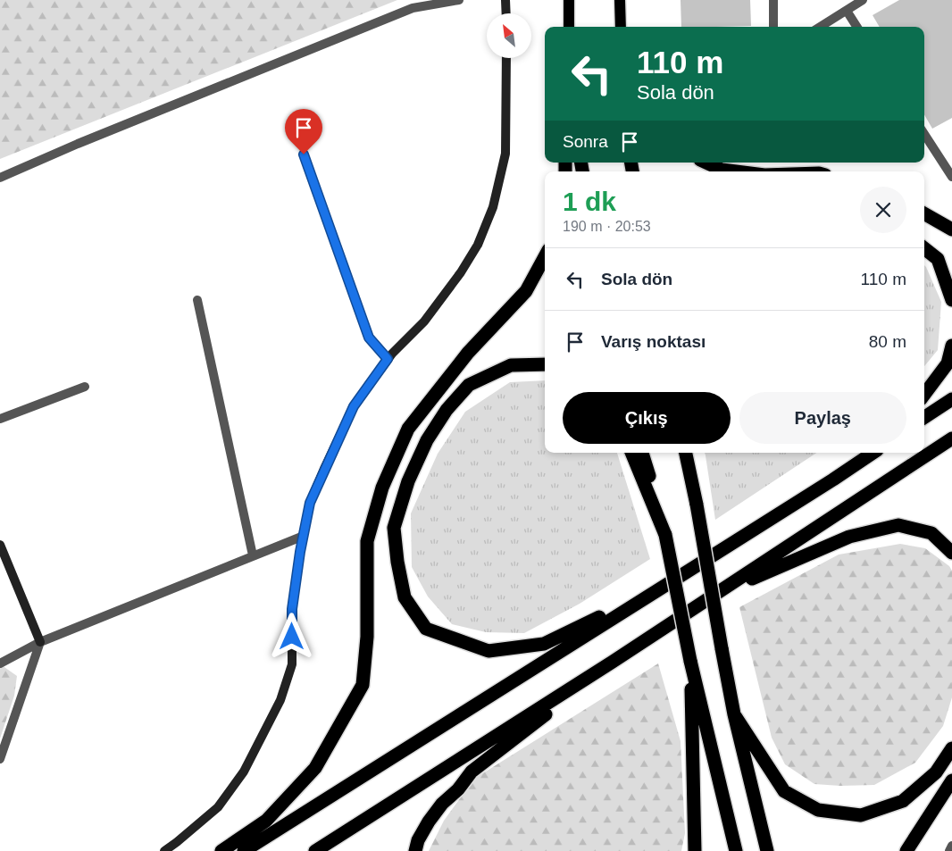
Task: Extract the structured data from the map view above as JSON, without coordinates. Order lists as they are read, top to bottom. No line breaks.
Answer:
{"north":"top left","page":{"turn":["110 m","Sola dön"],"then":"Sonra","heading":["1 dk","190 m · 20:53"],"list":[{"name":"Sola dön","value":"110 m"},{"name":"Varış noktası","value":"80 m"}],"buttons":["Çıkış","Paylaş"]}}
